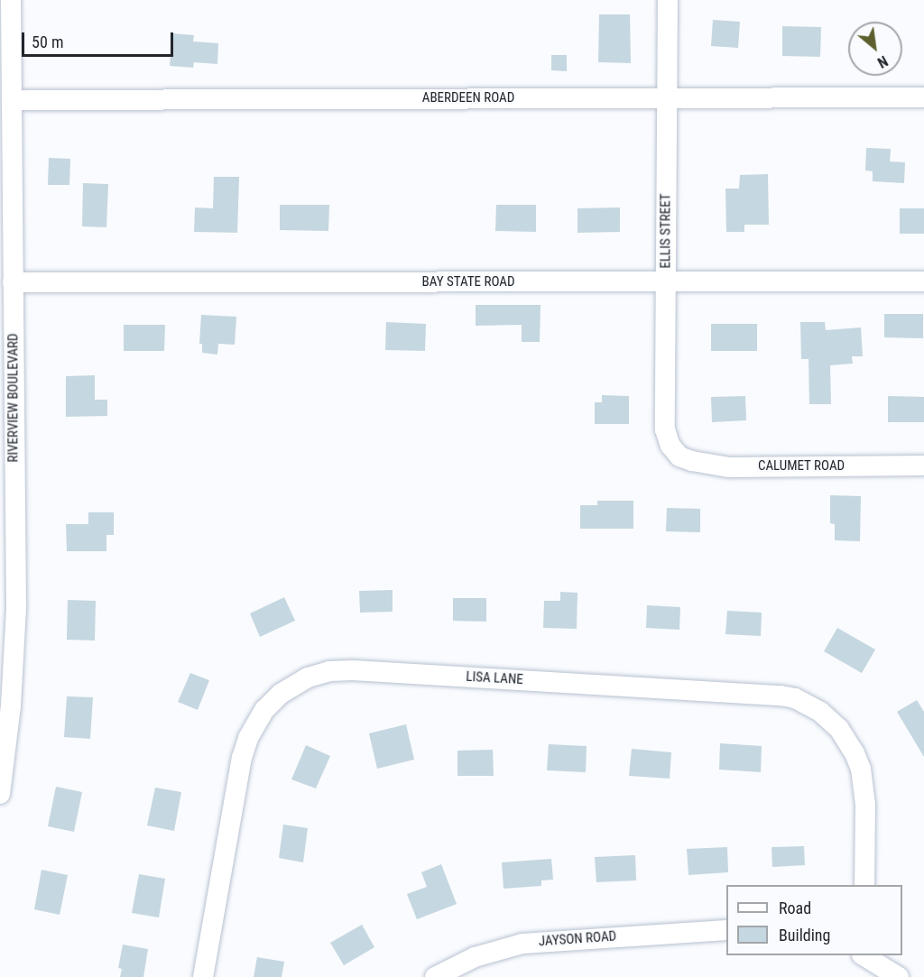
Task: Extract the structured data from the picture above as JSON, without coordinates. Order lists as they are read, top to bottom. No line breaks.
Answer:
{"streets":{"street":["ABERDEEN ROAD","ELLIS STREET","BAY STATE ROAD","RIVERVIEW BOULEVARD","CALUMET ROAD","LISA LANE","JAYSON ROAD"]},"crossings":[["ABERDEEN ROAD","ELLIS STREET"],["ABERDEEN ROAD","RIVERVIEW BOULEVARD"],["ELLIS STREET","BAY STATE ROAD"],["ELLIS STREET","CALUMET ROAD"],["BAY STATE ROAD","RIVERVIEW BOULEVARD"]],"legend":["Road","Building"],"scale_bar":"50 m","north":"bottom right"}
